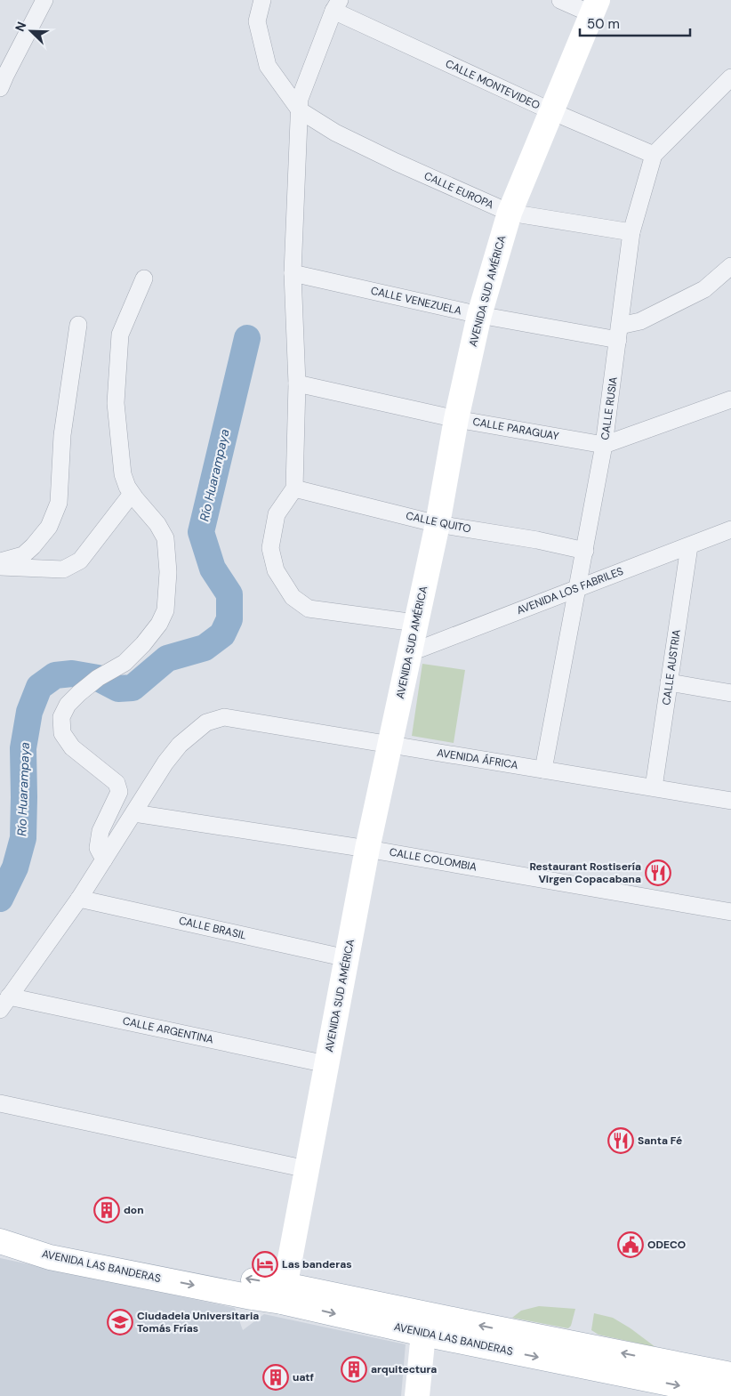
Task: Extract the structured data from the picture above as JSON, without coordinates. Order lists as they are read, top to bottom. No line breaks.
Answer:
{"streets":{"main road":["AVENIDA SUD AMÉRICA","AVENIDA LAS BANDERAS"],"street":["CALLE MONTEVIDEO","CALLE EUROPA","CALLE VENEZUELA","CALLE RUSIA","CALLE PARAGUAY","CALLE QUITO","AVENIDA LOS FABRILES","CALLE AUSTRIA","AVENIDA ÁFRICA","CALLE COLOMBIA","CALLE BRASIL","CALLE ARGENTINA"]},"crossings":[["CALLE MONTEVIDEO","AVENIDA SUD AMÉRICA"],["CALLE MONTEVIDEO","CALLE RUSIA"],["CALLE EUROPA","AVENIDA SUD AMÉRICA"],["CALLE EUROPA","CALLE RUSIA"],["AVENIDA SUD AMÉRICA","CALLE VENEZUELA"],["AVENIDA SUD AMÉRICA","CALLE PARAGUAY"],["AVENIDA SUD AMÉRICA","CALLE QUITO"],["AVENIDA SUD AMÉRICA","AVENIDA LOS FABRILES"],["AVENIDA SUD AMÉRICA","AVENIDA ÁFRICA"],["AVENIDA SUD AMÉRICA","CALLE COLOMBIA"],["AVENIDA SUD AMÉRICA","CALLE BRASIL"],["AVENIDA SUD AMÉRICA","CALLE ARGENTINA"],["AVENIDA SUD AMÉRICA","AVENIDA LAS BANDERAS"],["CALLE VENEZUELA","CALLE RUSIA"],["CALLE RUSIA","CALLE PARAGUAY"],["CALLE RUSIA","CALLE QUITO"],["CALLE RUSIA","AVENIDA LOS FABRILES"],["CALLE RUSIA","AVENIDA ÁFRICA"],["AVENIDA LOS FABRILES","CALLE AUSTRIA"],["CALLE AUSTRIA","AVENIDA ÁFRICA"],["AVENIDA ÁFRICA","CALLE COLOMBIA"]],"water":["Río Huarampaya"],"places":{"restaurant":["Restaurant Rostisería Virgen Copacabana","Santa Fé"],"building":["don","arquitectura","uatf"],"public building":["ODECO"],"hotel":["Las banderas"],"school or university":["Ciudadela Universitaria Tomás Frías"]},"scale_bar":"50 m","north":"top left"}
